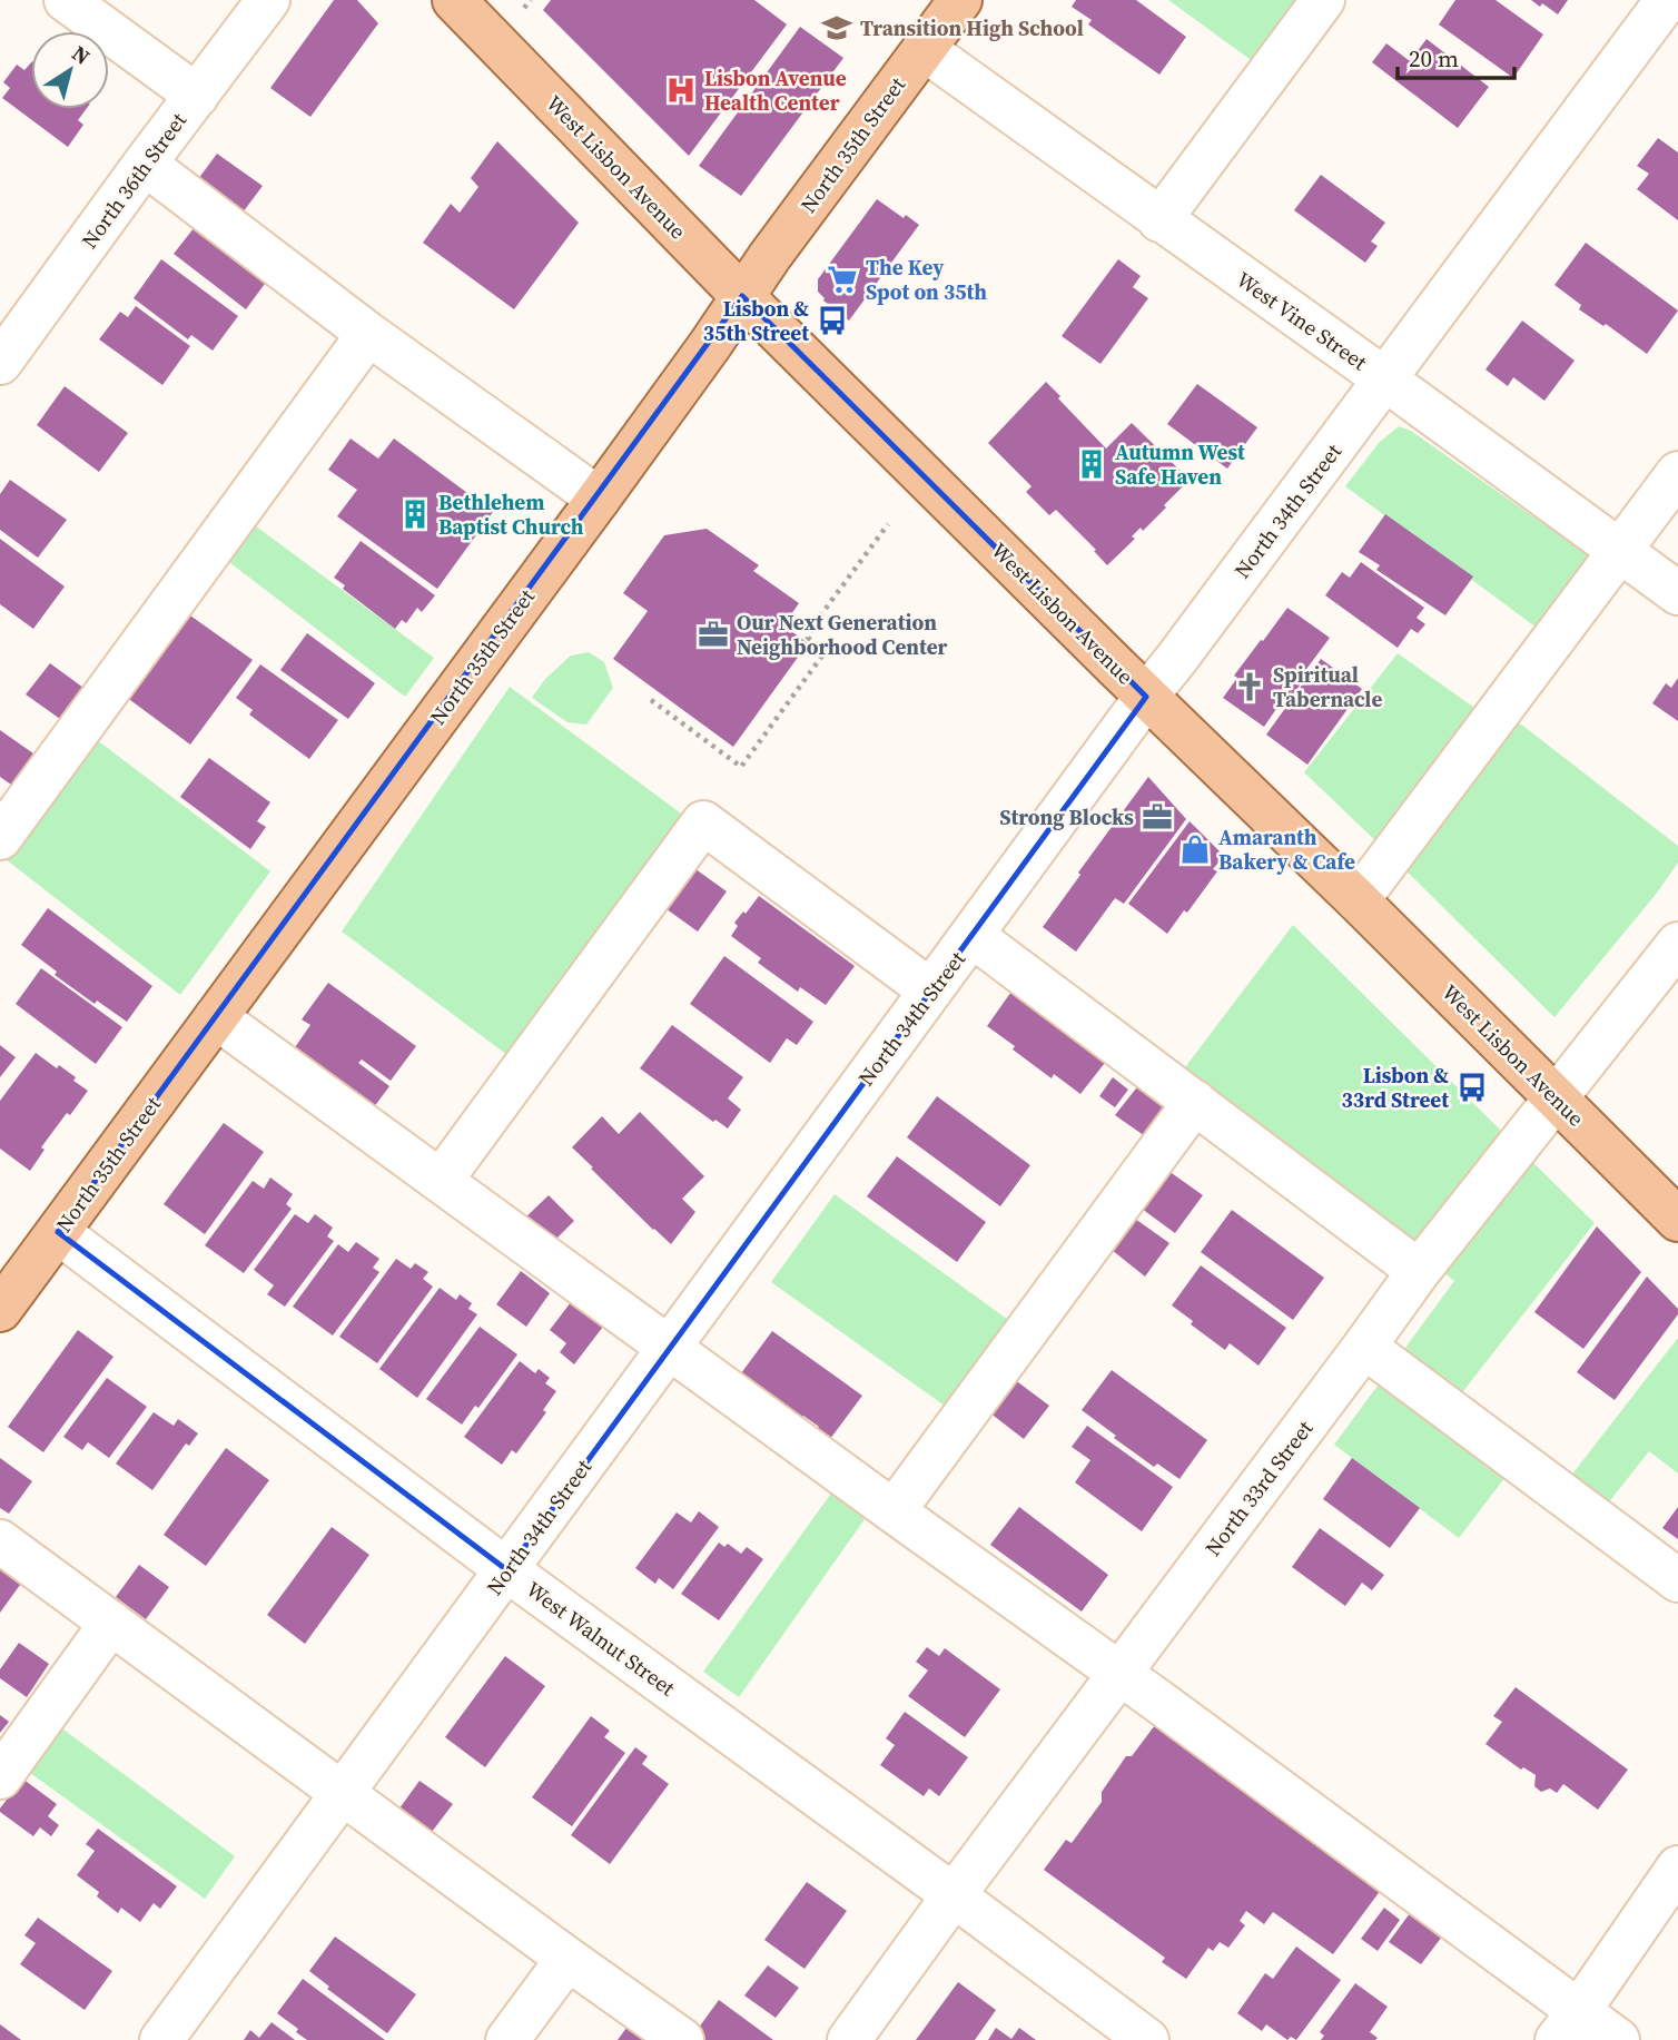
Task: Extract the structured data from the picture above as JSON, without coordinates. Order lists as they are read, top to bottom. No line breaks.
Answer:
{"streets":{"main road":["North 35th Street","West Lisbon Avenue"],"street":["North 36th Street","West Vine Street","North 34th Street","North 33rd Street","West Walnut Street"]},"crossings":[["North 35th Street","West Lisbon Avenue"],["North 35th Street","West Vine Street"],["North 35th Street","West Walnut Street"],["West Lisbon Avenue","North 34th Street"],["West Lisbon Avenue","North 33rd Street"],["West Vine Street","North 34th Street"],["North 34th Street","West Walnut Street"],["North 33rd Street","West Walnut Street"]],"places":{"school or university":["Transition High School"],"hospital":["Lisbon Avenue Health Center"],"supermarket":["The Key Spot on 35th"],"bus stop":["Lisbon & 35th Street","Lisbon & 33rd Street"],"building":["Autumn West Safe Haven","Bethlehem Baptist Church"],"office":["Our Next Generation Neighborhood Center","Strong Blocks"],"church":["Spiritual Tabernacle"],"shop":["Amaranth Bakery & Cafe"]},"scale_bar":"20 m","north":"top right"}
